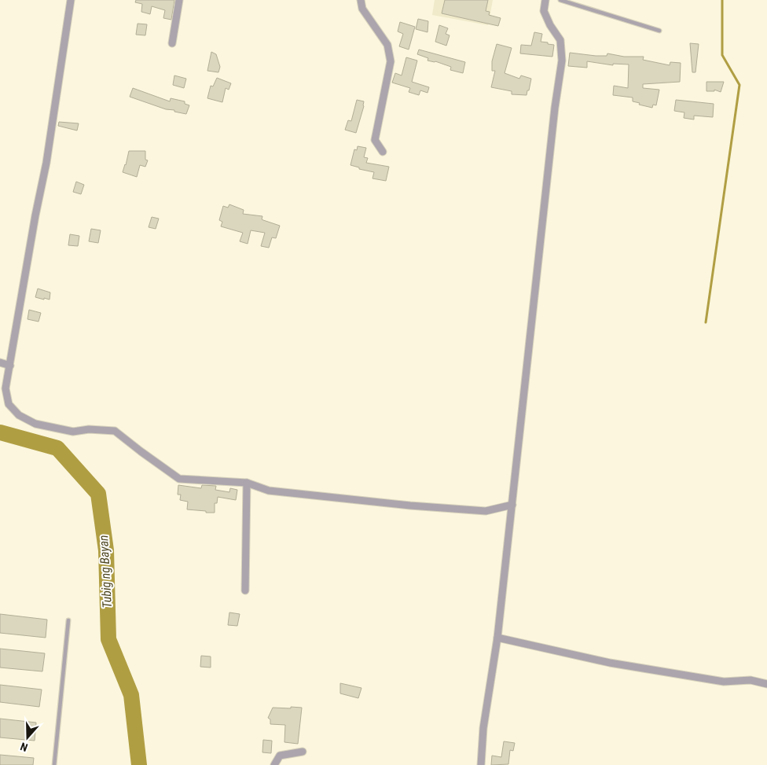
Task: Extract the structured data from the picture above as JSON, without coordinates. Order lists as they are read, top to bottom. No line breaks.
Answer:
{"water":["Tubig ng Bayan"],"north":"bottom"}
